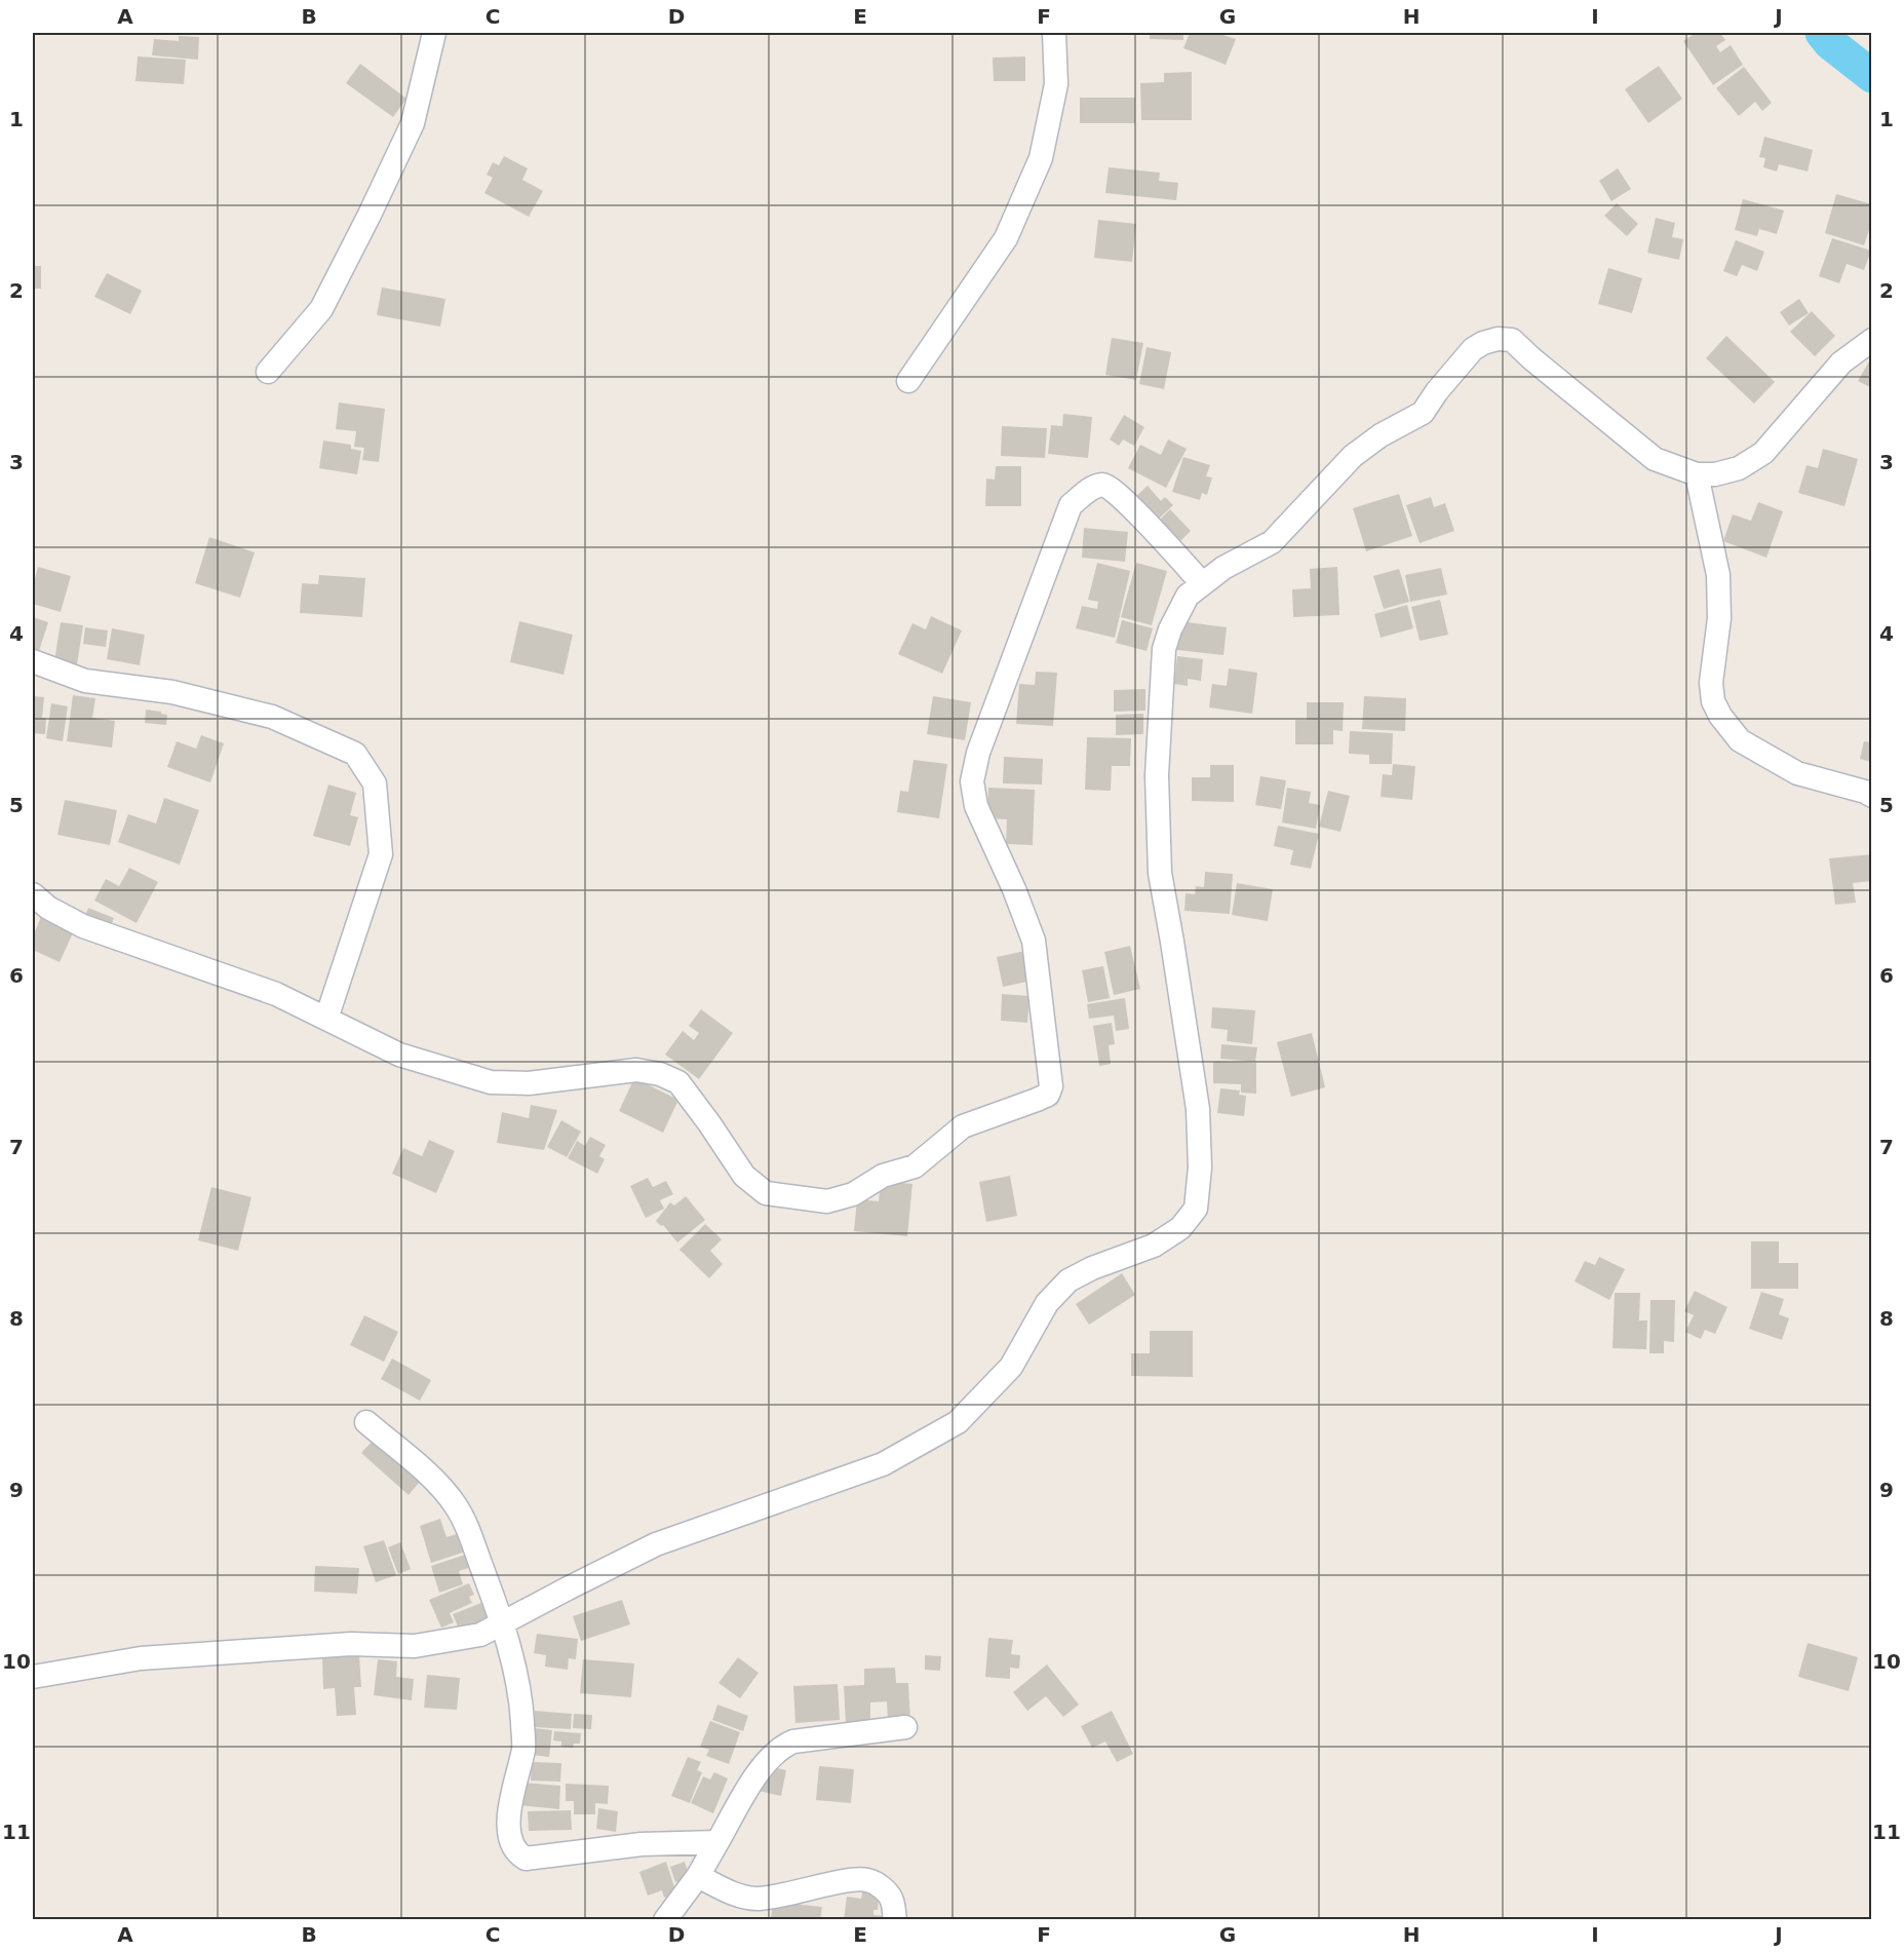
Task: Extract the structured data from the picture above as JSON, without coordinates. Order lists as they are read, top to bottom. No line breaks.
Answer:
{"grid":{"columns":["A","B","C","D","E","F","G","H","I","J"],"rows":["1","2","3","4","5","6","7","8","9","10","11"]}}
